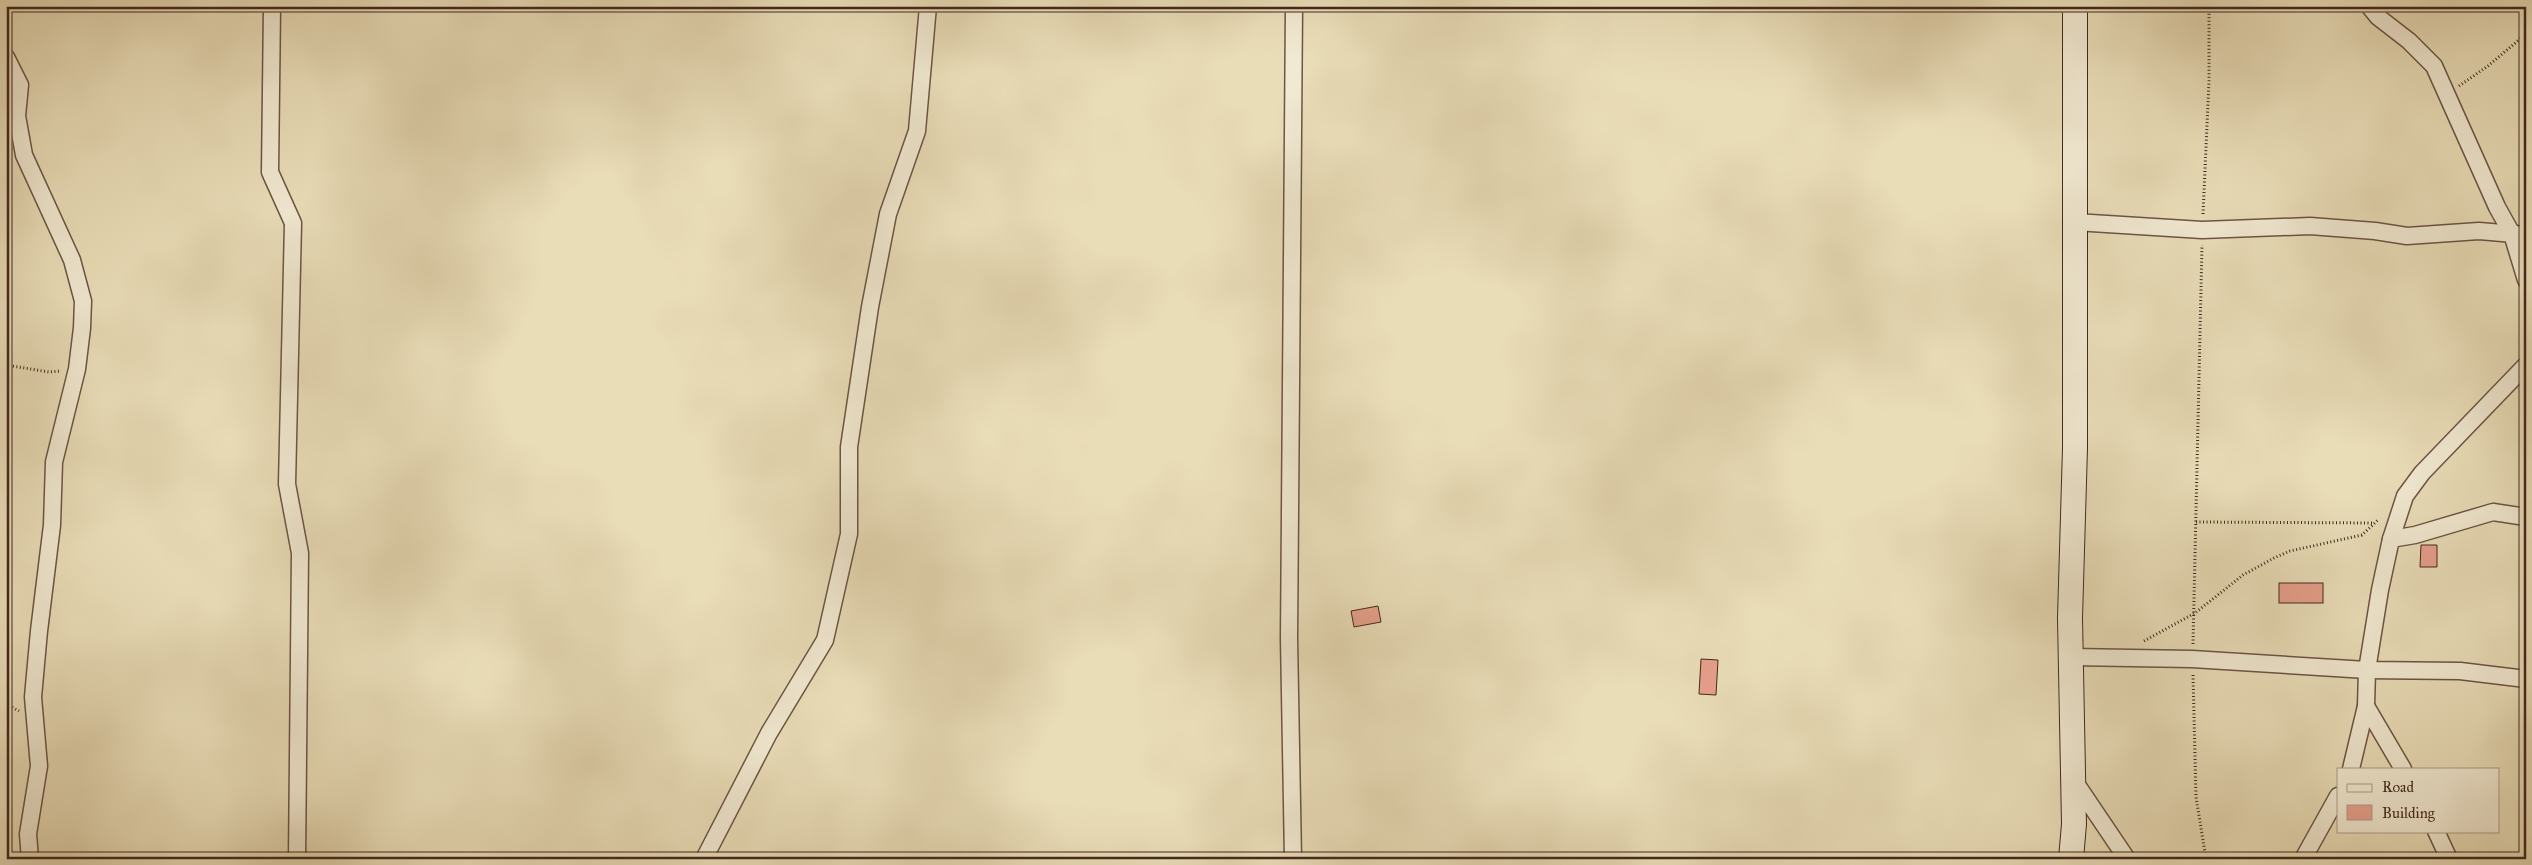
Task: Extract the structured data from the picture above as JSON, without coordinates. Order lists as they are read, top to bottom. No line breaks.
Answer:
{"legend":["Road","Building"]}
